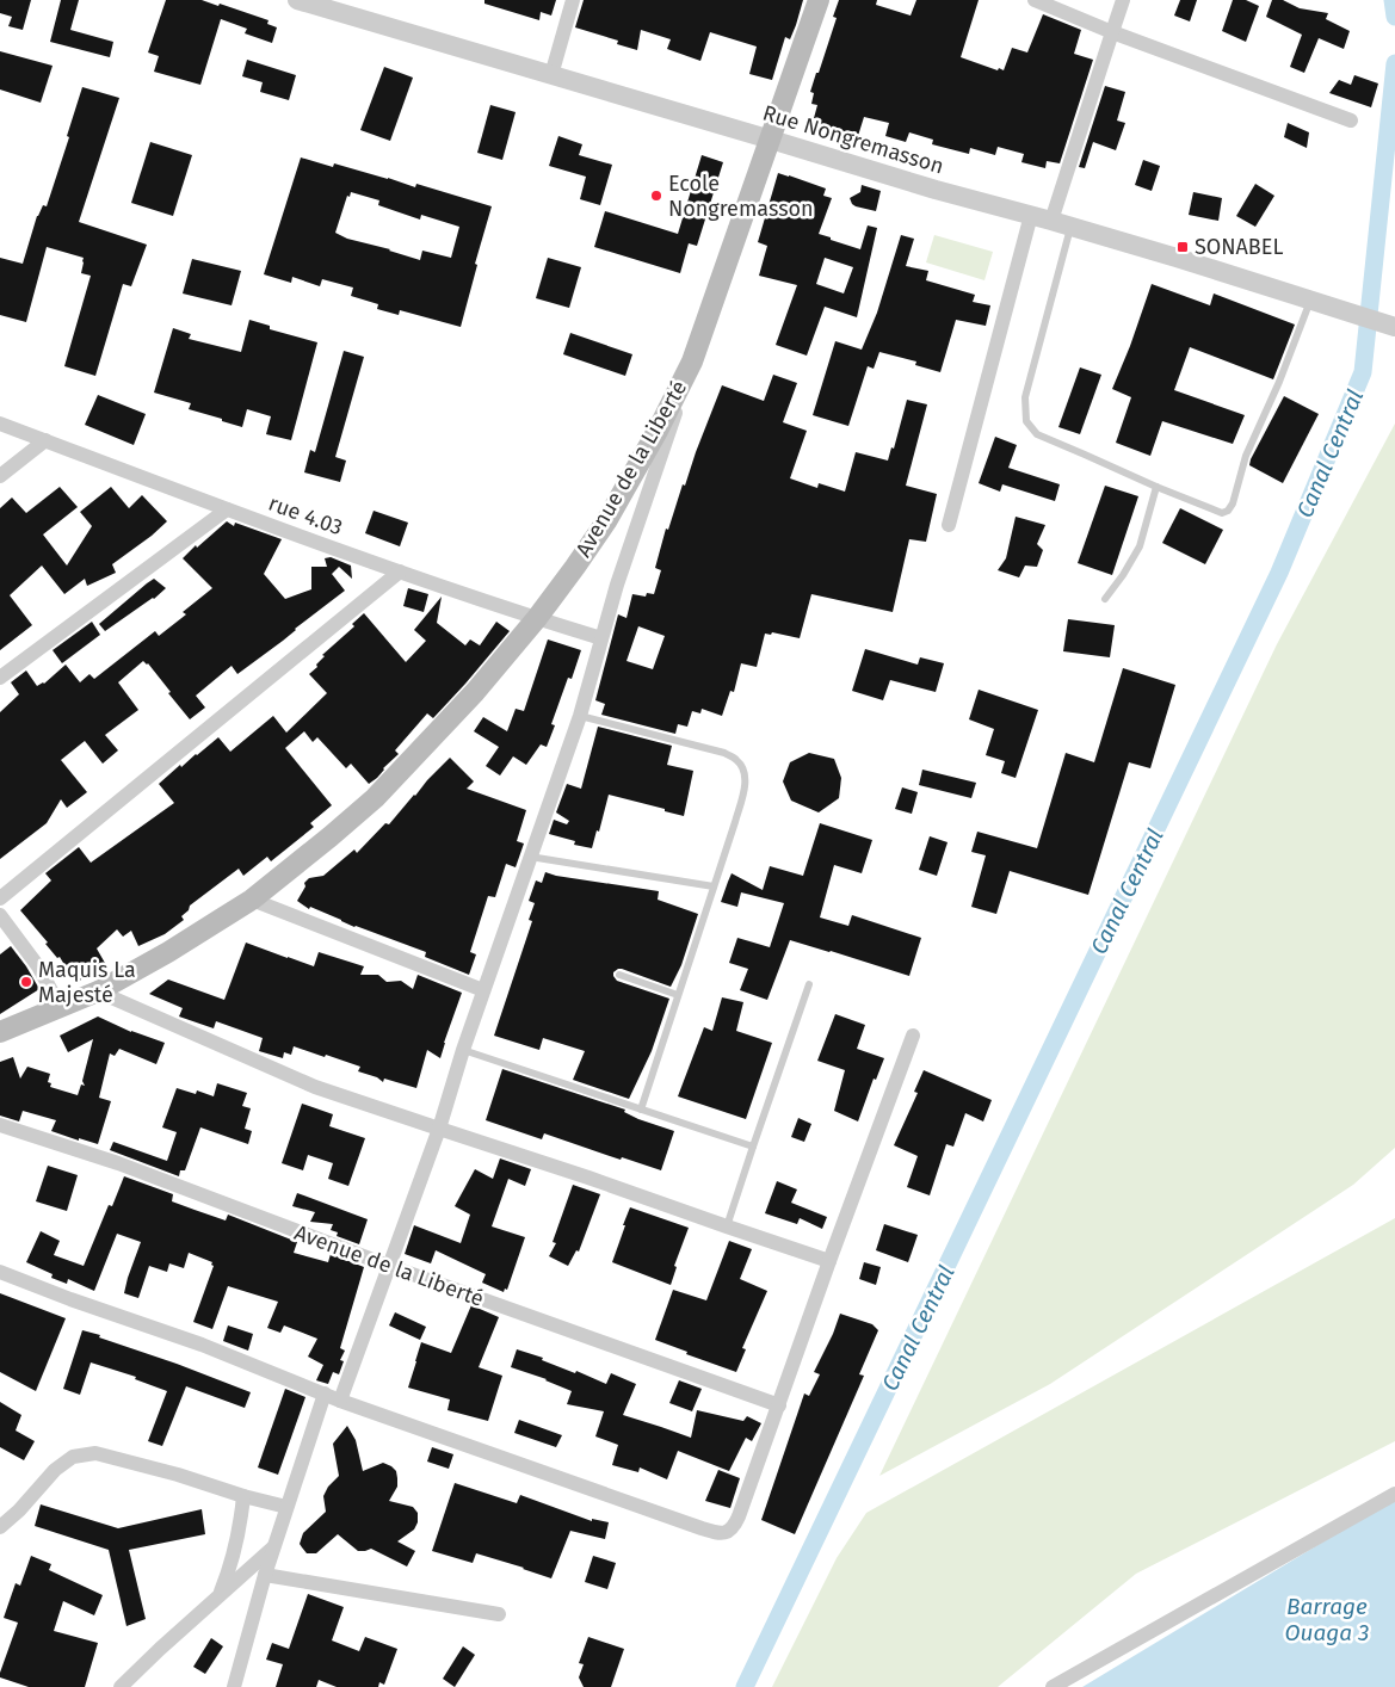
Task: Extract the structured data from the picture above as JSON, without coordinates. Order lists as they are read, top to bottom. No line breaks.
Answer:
{"streets":{"main road":["Avenue de la Liberté"],"street":["Rue Nongremasson","rue 4.03"]},"crossings":[["Rue Nongremasson","Avenue de la Liberté"],["Avenue de la Liberté","rue 4.03"]],"water":["Canal Central","Barrage Ouaga 3"],"places":{"other":["Ecole Nongremasson","Maquis La Majesté"],"transit":["SONABEL"]}}
